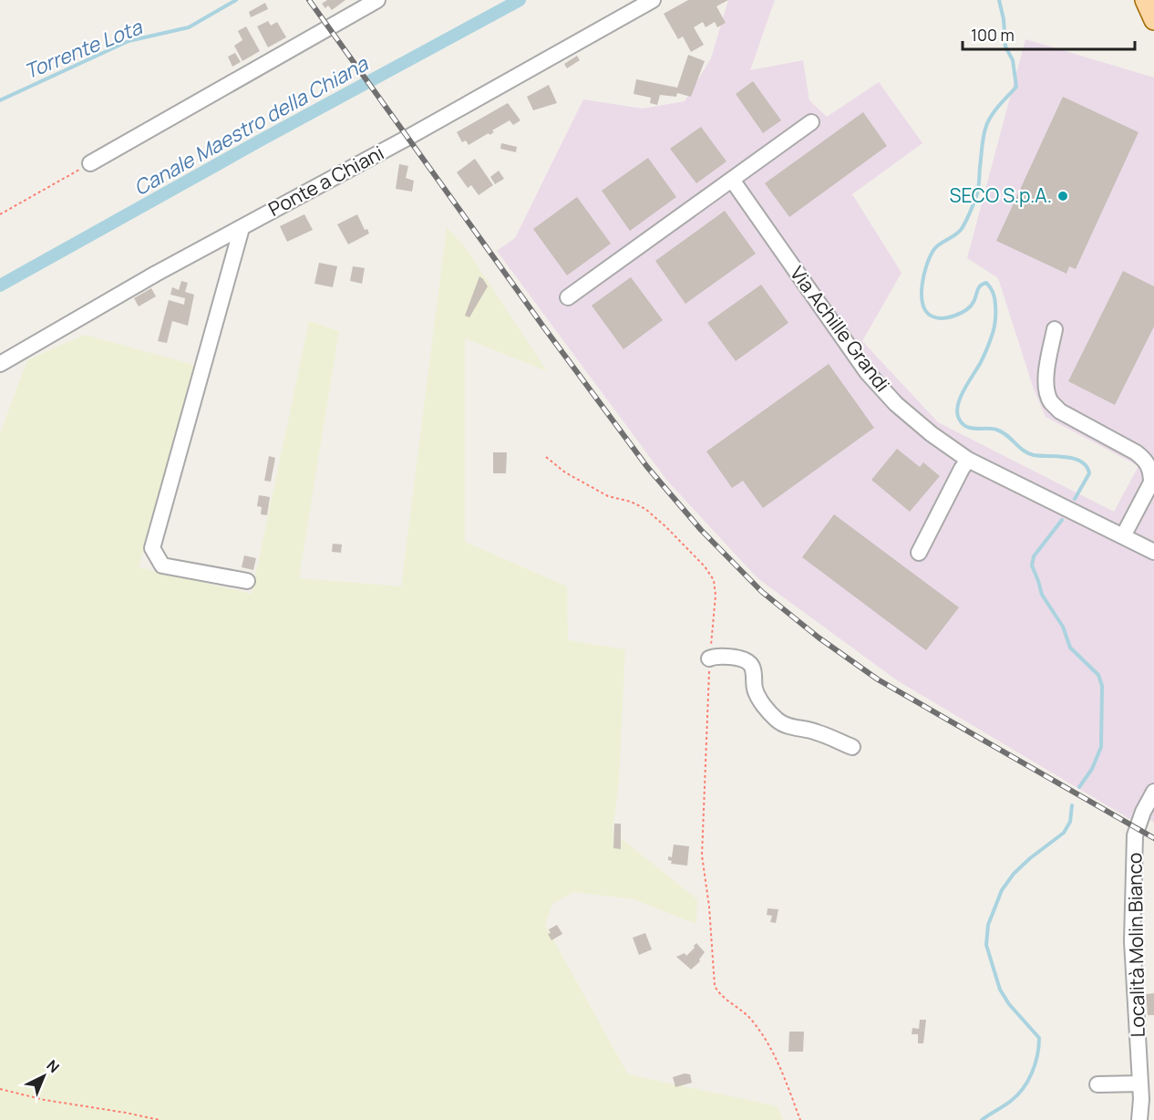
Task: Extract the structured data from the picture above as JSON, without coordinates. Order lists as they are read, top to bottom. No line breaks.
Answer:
{"streets":{"street":["Ponte a Chiani","Via Achille Grandi","Località Molin Bianco"]},"water":["Torrente Lota","Canale Maestro della Chiana"],"places":["SECO S.p.A."],"scale_bar":"100 m","north":"top right"}
